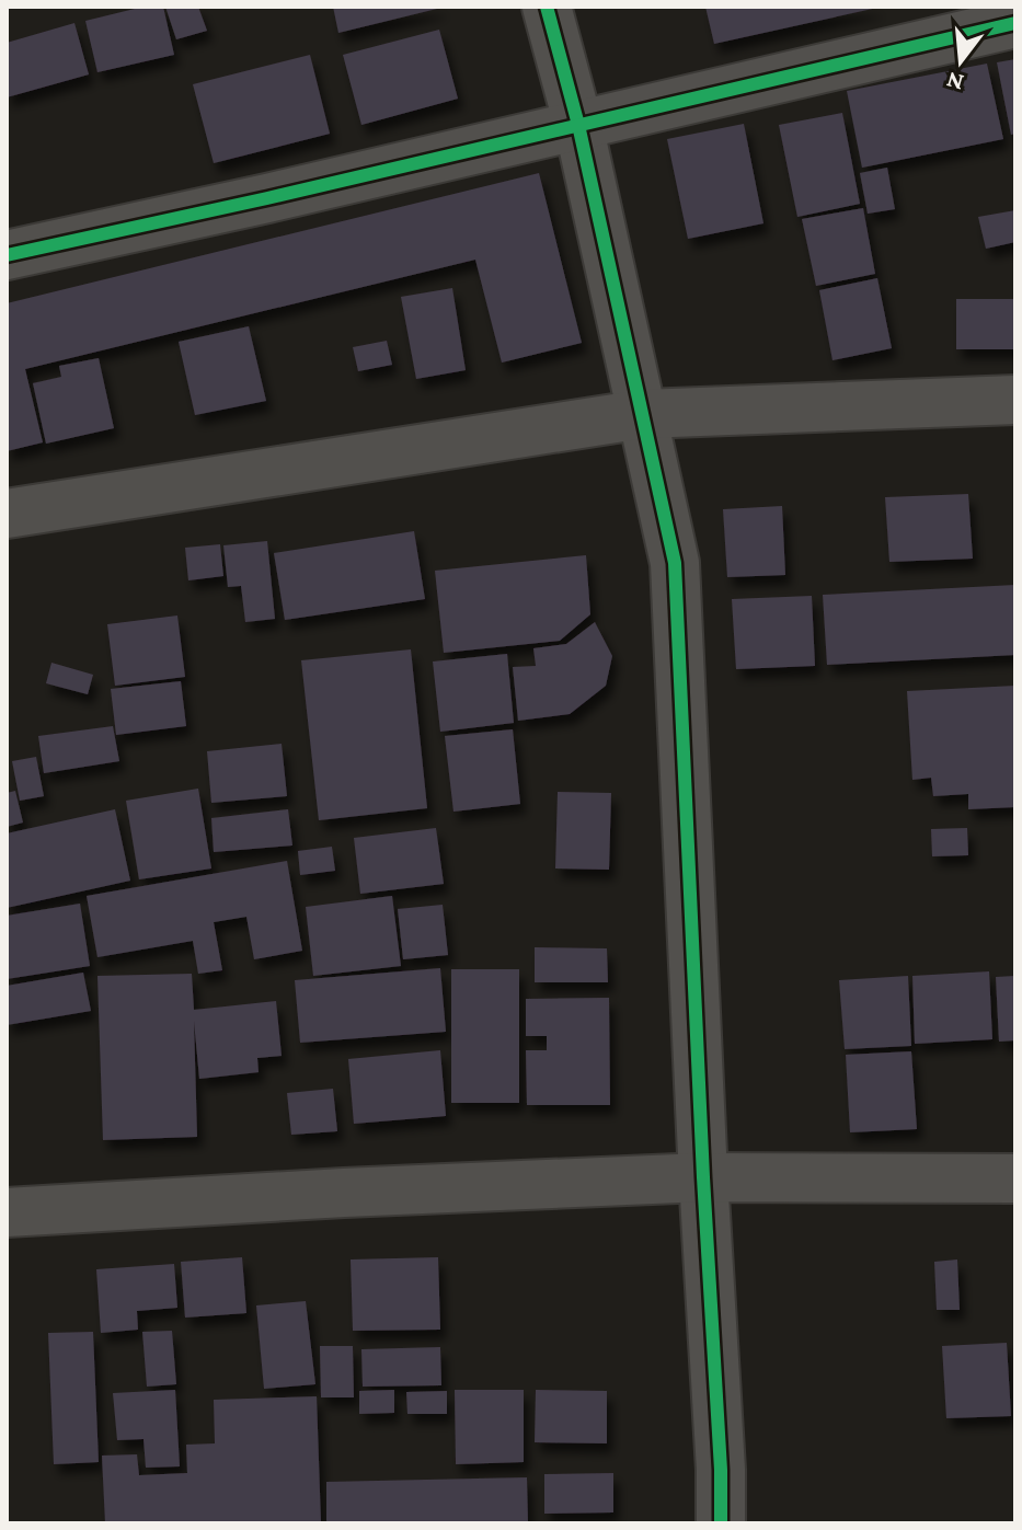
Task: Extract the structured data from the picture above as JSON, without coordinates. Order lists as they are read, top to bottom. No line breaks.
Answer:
{"north":"bottom"}
